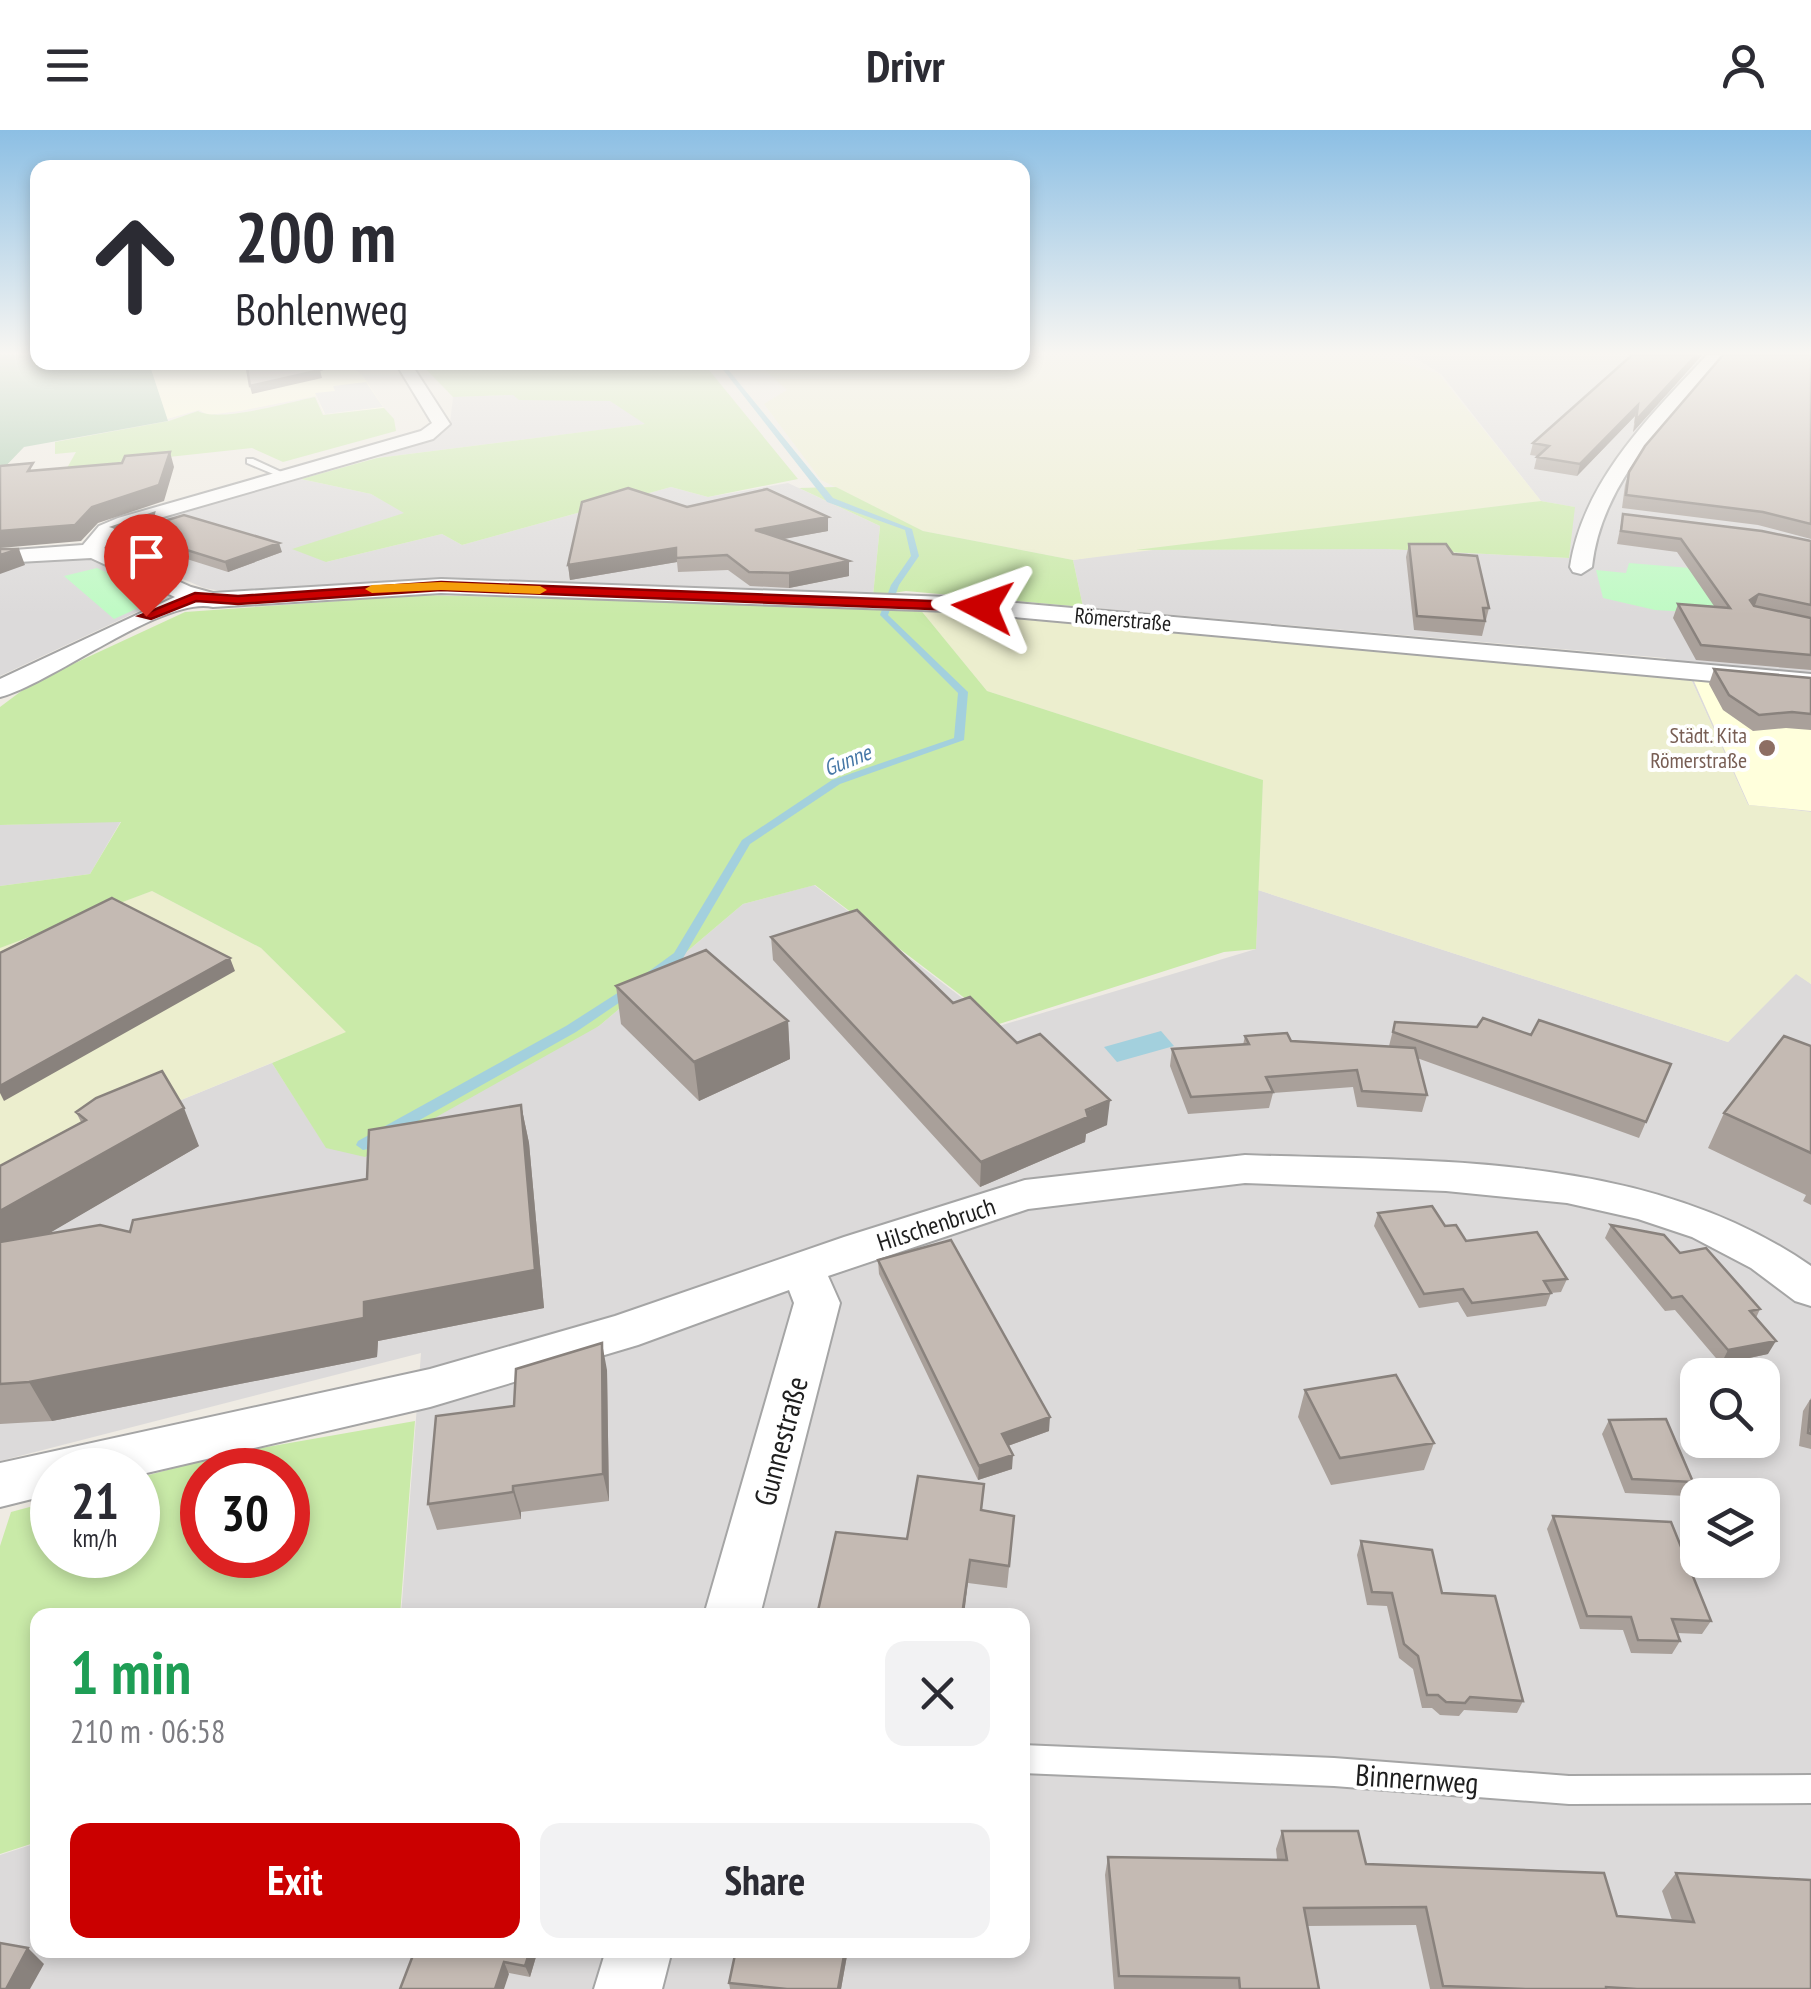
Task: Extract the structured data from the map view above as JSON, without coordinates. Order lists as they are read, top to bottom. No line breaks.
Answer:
{"streets":{"street":["Römerstraße","Hilschenbruch","Gunnestraße"],"lane":["Binnernweg"]},"crossings":[["Hilschenbruch","Gunnestraße"]],"water":["Gunne"],"places":["Städt. Kita Römerstraße"],"page":{"header":"Drivr","turn":["200 m","Bohlenweg"],"speed":"21 km/h","limit":"30","heading":["1 min","210 m · 06:58"],"buttons":["Exit","Share"]}}
